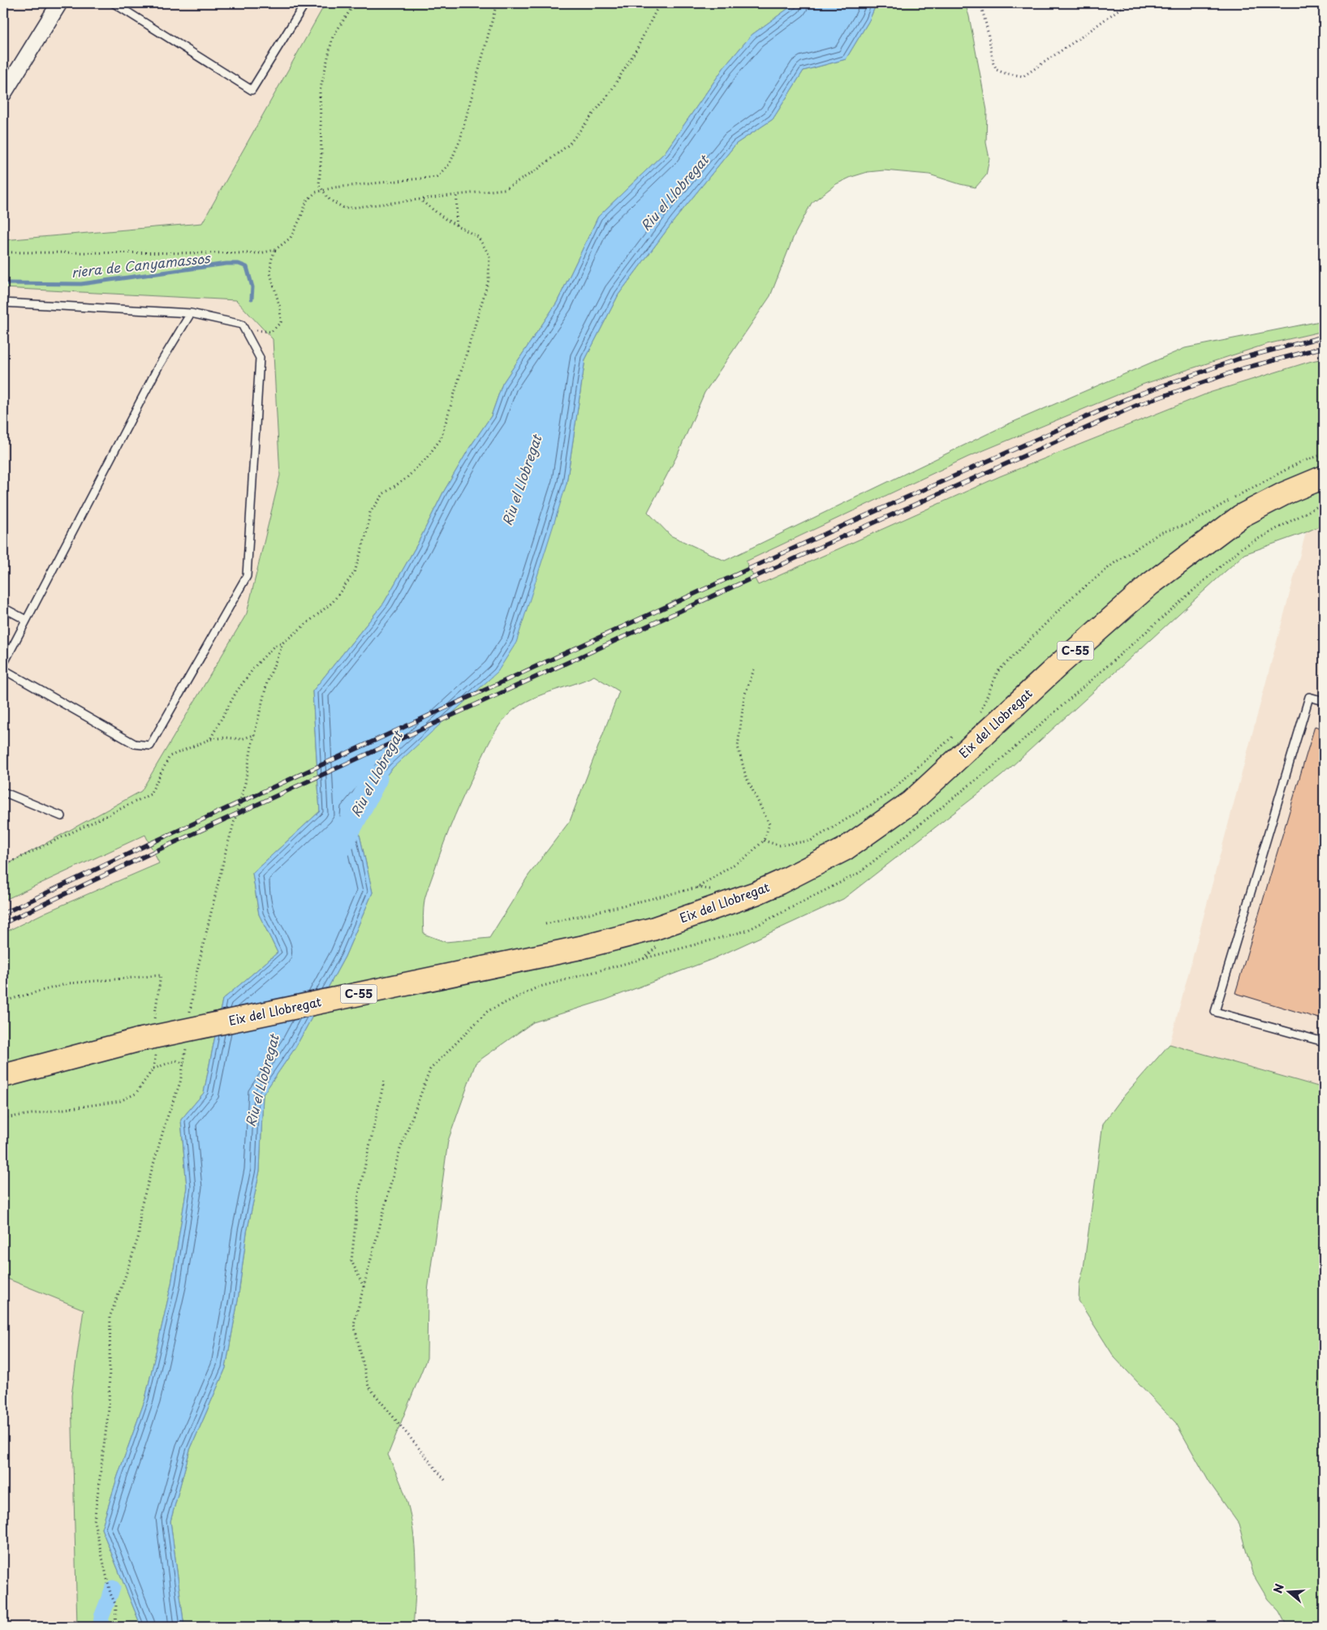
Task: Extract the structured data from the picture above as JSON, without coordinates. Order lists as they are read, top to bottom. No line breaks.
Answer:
{"streets":{"highway":["C-55","Eix del Llobregat"]},"water":["Riu el Llobregat","riera de Canyamassos"],"north":"left"}
